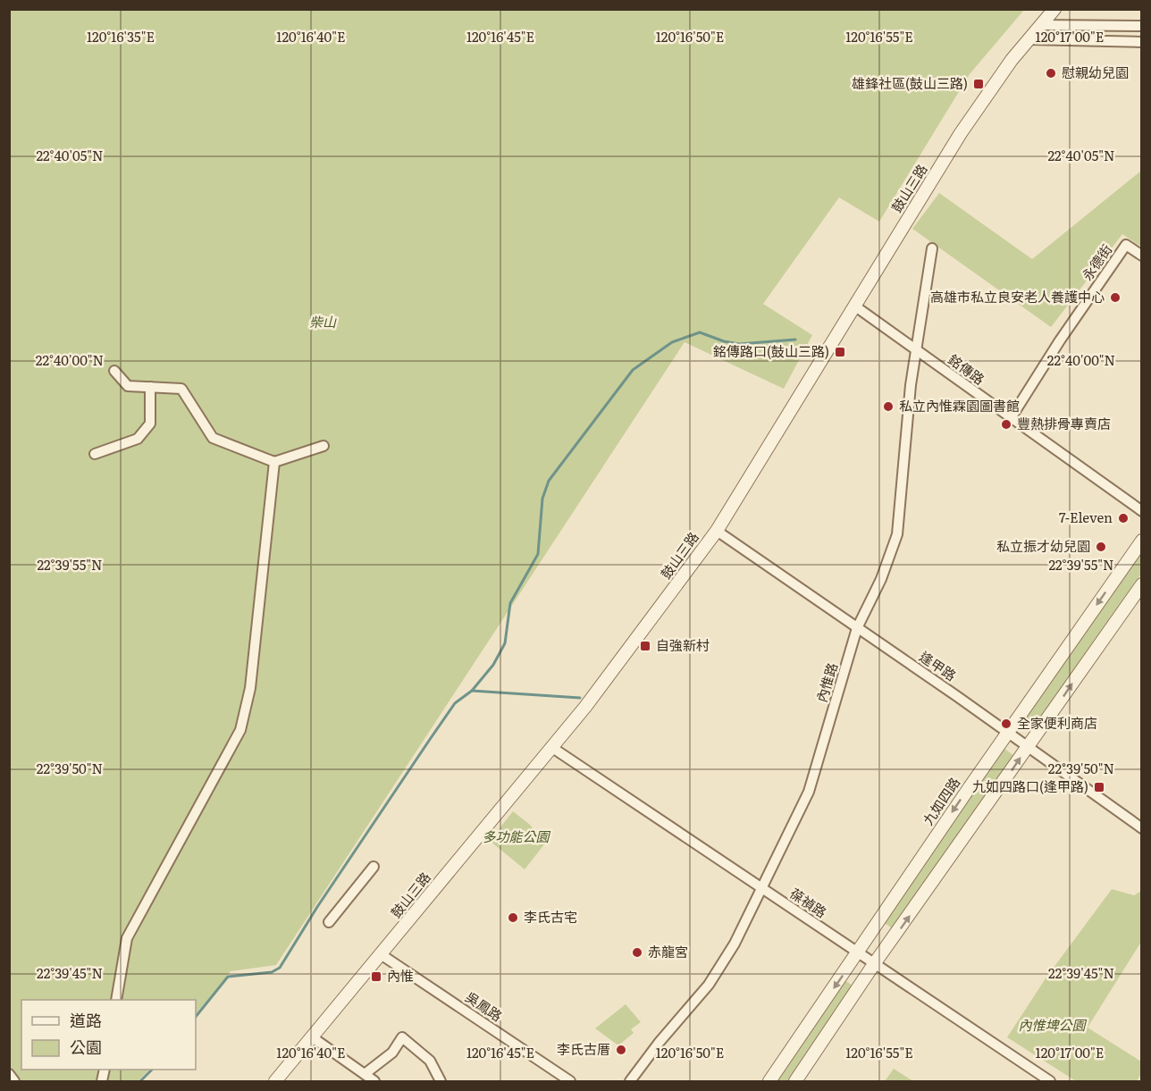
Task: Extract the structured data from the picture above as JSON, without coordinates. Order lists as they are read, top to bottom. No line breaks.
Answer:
{"streets":{"street":["鼓山三路","永德街","銘傳路","逢甲路","內惟路","九如四路","葆禎路","吳鳳路"]},"crossings":[["鼓山三路","銘傳路"],["鼓山三路","逢甲路"],["鼓山三路","葆禎路"],["鼓山三路","吳鳳路"],["永德街","銘傳路"],["銘傳路","內惟路"],["逢甲路","內惟路"],["逢甲路","九如四路"],["內惟路","葆禎路"],["九如四路","葆禎路"]],"parks":["柴山","多功能公園","內惟埤公園"],"places":{"other":["慰親幼兒園","高雄市私立良安老人養護中心","私立內惟霖園圖書館","豐熱排骨專賣店","7-Eleven","私立振才幼兒園","全家便利商店","李氏古宅","赤龍宮","李氏古厝"],"transit":["雄鋒社區(鼓山三路)","銘傳路口(鼓山三路)","自強新村","九如四路口(逢甲路)","內惟"]},"legend":["道路","公園"],"coordinates":["120°16'35\"E","120°16'40\"E","120°16'45\"E","120°16'50\"E","120°16'55\"E","120°17'00\"E","22°40'05\"N","22°40'00\"N","22°39'55\"N","22°39'50\"N","22°39'45\"N"]}
